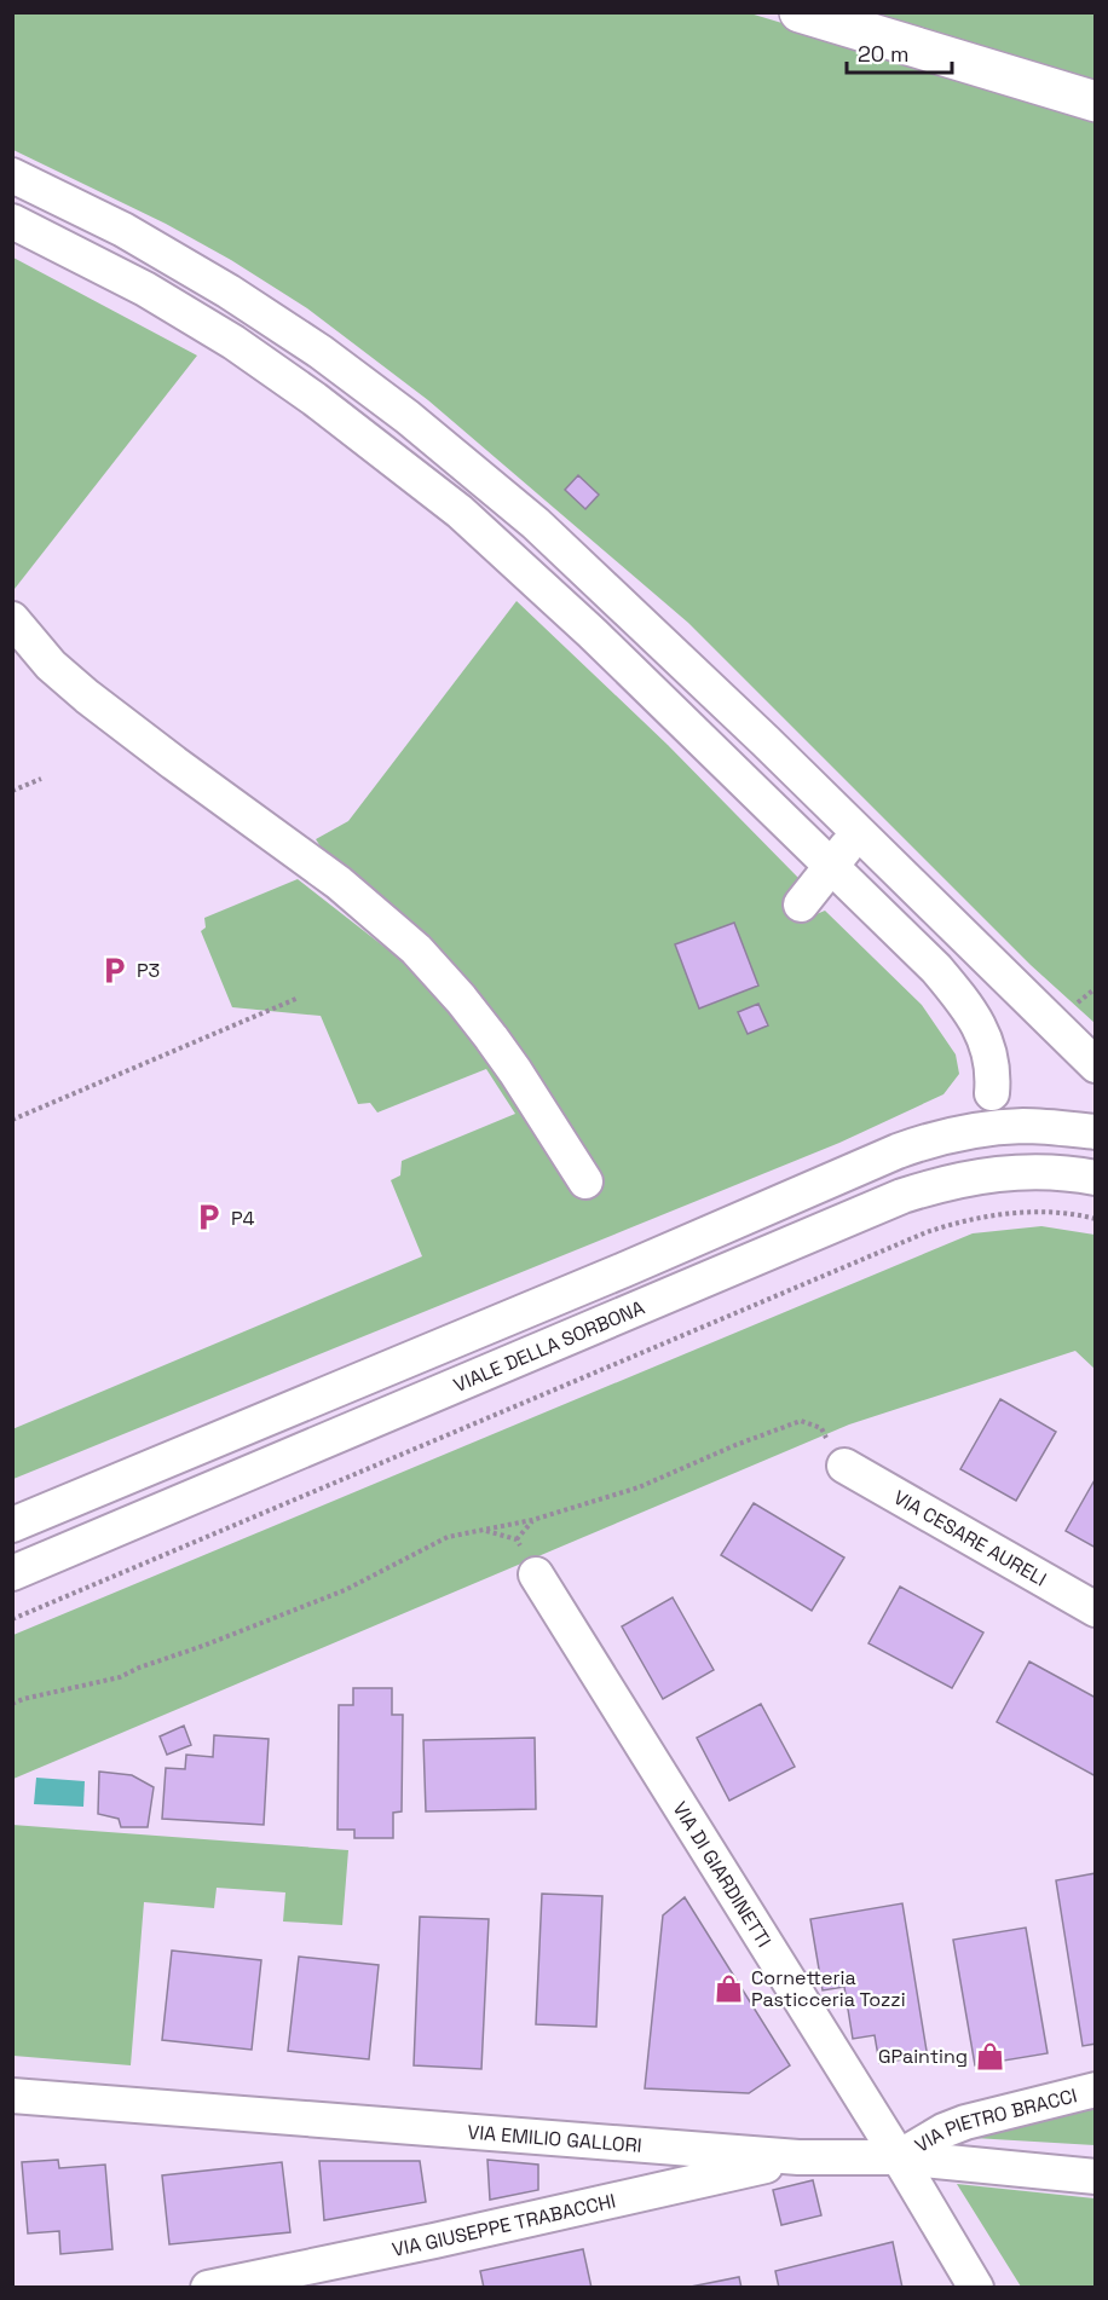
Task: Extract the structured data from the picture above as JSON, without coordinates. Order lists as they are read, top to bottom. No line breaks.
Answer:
{"streets":{"street":["VIALE DELLA SORBONA","VIA CESARE AURELI","VIA DI GIARDINETTI","VIA PIETRO BRACCI","VIA EMILIO GALLORI","VIA GIUSEPPE TRABACCHI"]},"crossings":[["VIA DI GIARDINETTI","VIA PIETRO BRACCI"],["VIA DI GIARDINETTI","VIA EMILIO GALLORI"],["VIA PIETRO BRACCI","VIA EMILIO GALLORI"],["VIA EMILIO GALLORI","VIA GIUSEPPE TRABACCHI"]],"places":{"parking":["P3","P4"],"shop":["Cornetteria Pasticceria Tozzi","GPainting"]},"scale_bar":"20 m"}
